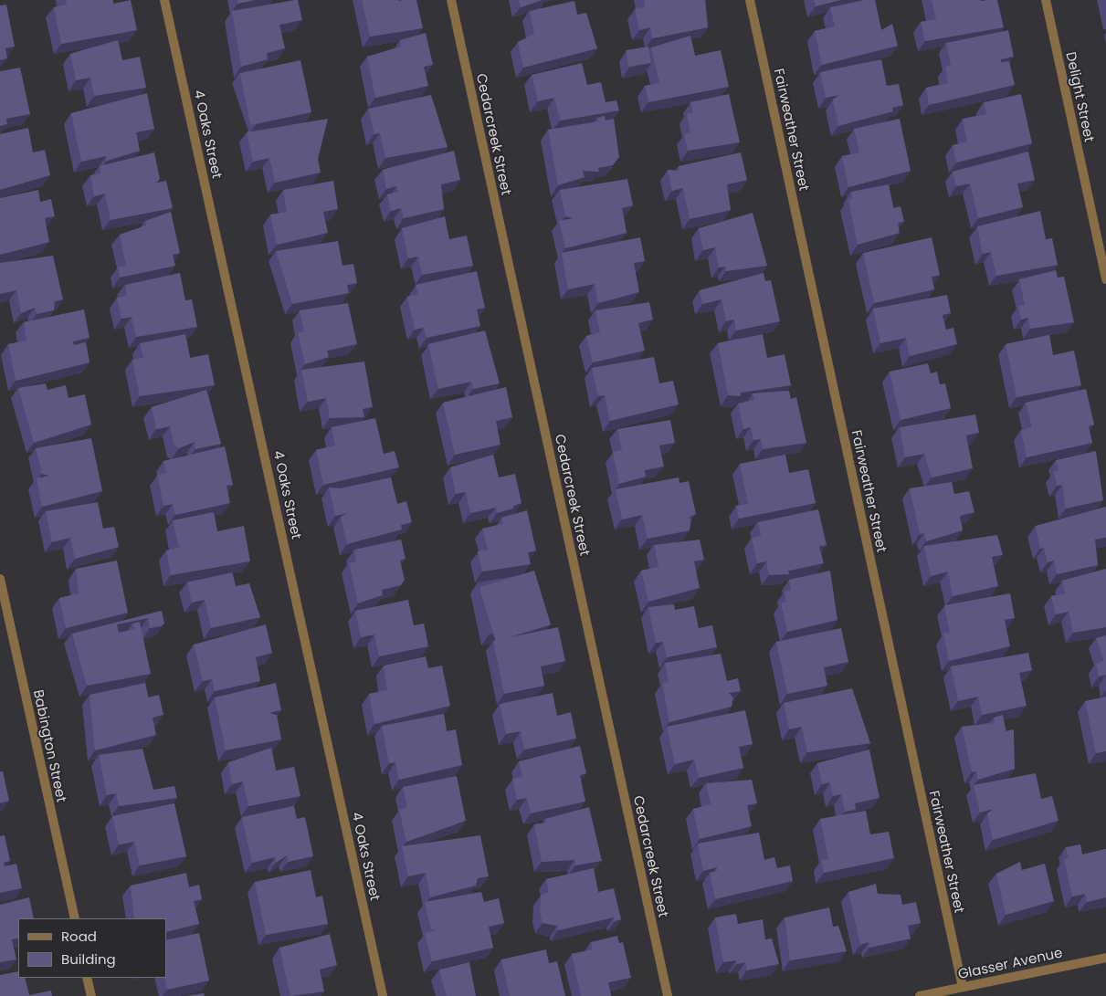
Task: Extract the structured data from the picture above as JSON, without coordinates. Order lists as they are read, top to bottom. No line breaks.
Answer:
{"streets":{"street":["Delight Street","Fairweather Street","4 Oaks Street","Cedarcreek Street","Babington Street","Glasser Avenue"]},"crossings":[["Fairweather Street","Glasser Avenue"]],"legend":["Road","Building"]}
